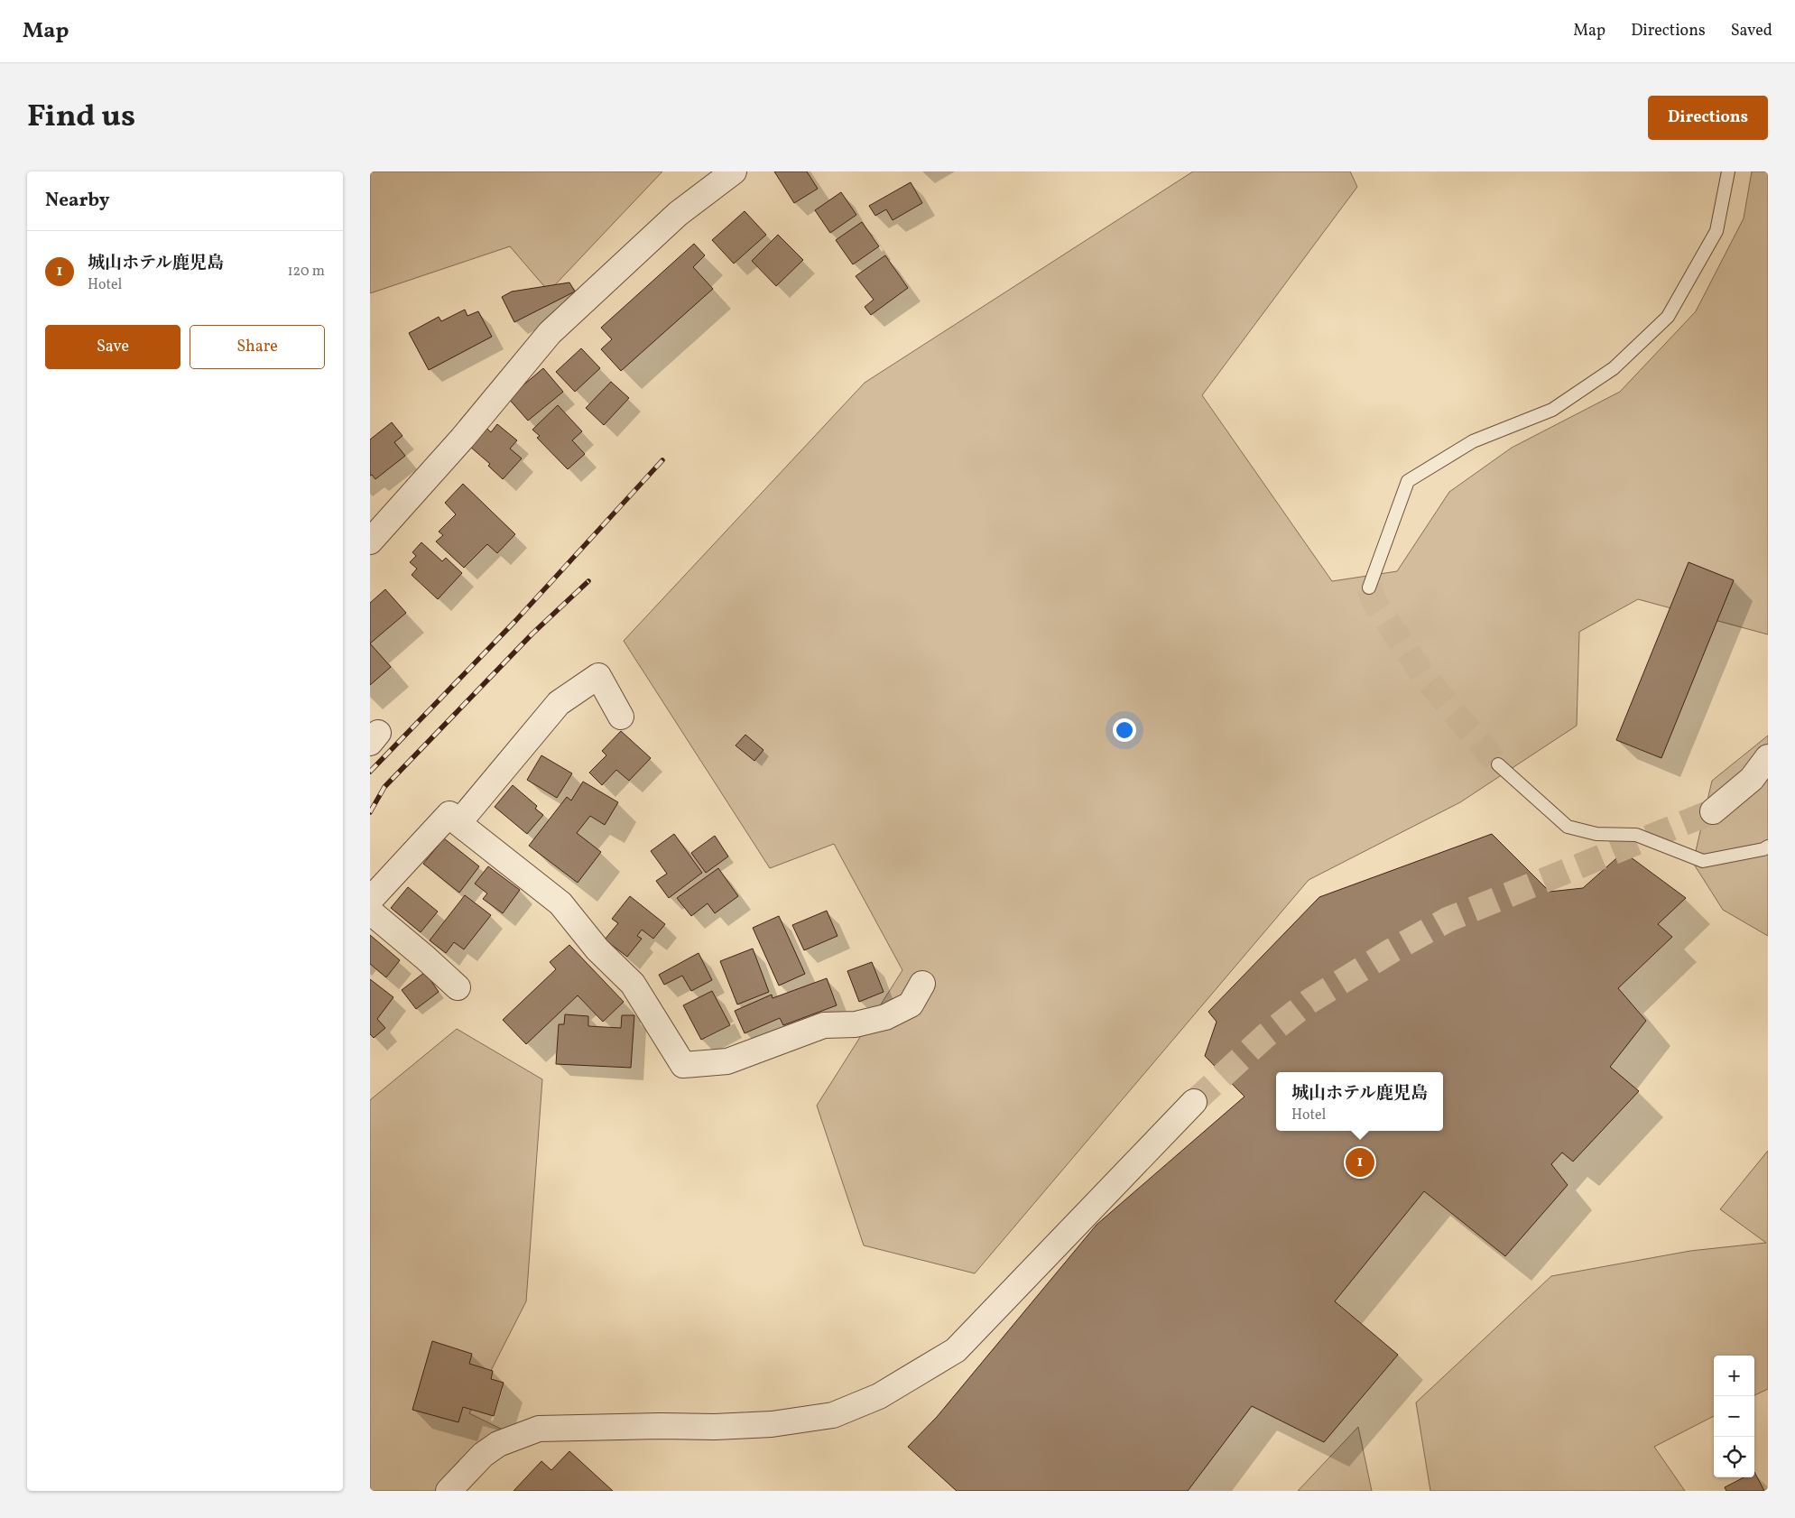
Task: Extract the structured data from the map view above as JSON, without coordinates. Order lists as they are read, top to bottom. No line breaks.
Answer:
{"page":{"header":"Map","nav":["Map","Directions","Saved"],"title":"Find us","buttons":["Directions",["Save","Share"]],"heading":"Nearby","list":[{"mark":"1","name":"城山ホテル鹿児島","note":"Hotel","value":"120 m"}],"popup":["城山ホテル鹿児島","Hotel"],"pins":"1","map_buttons":["+","−"]}}
